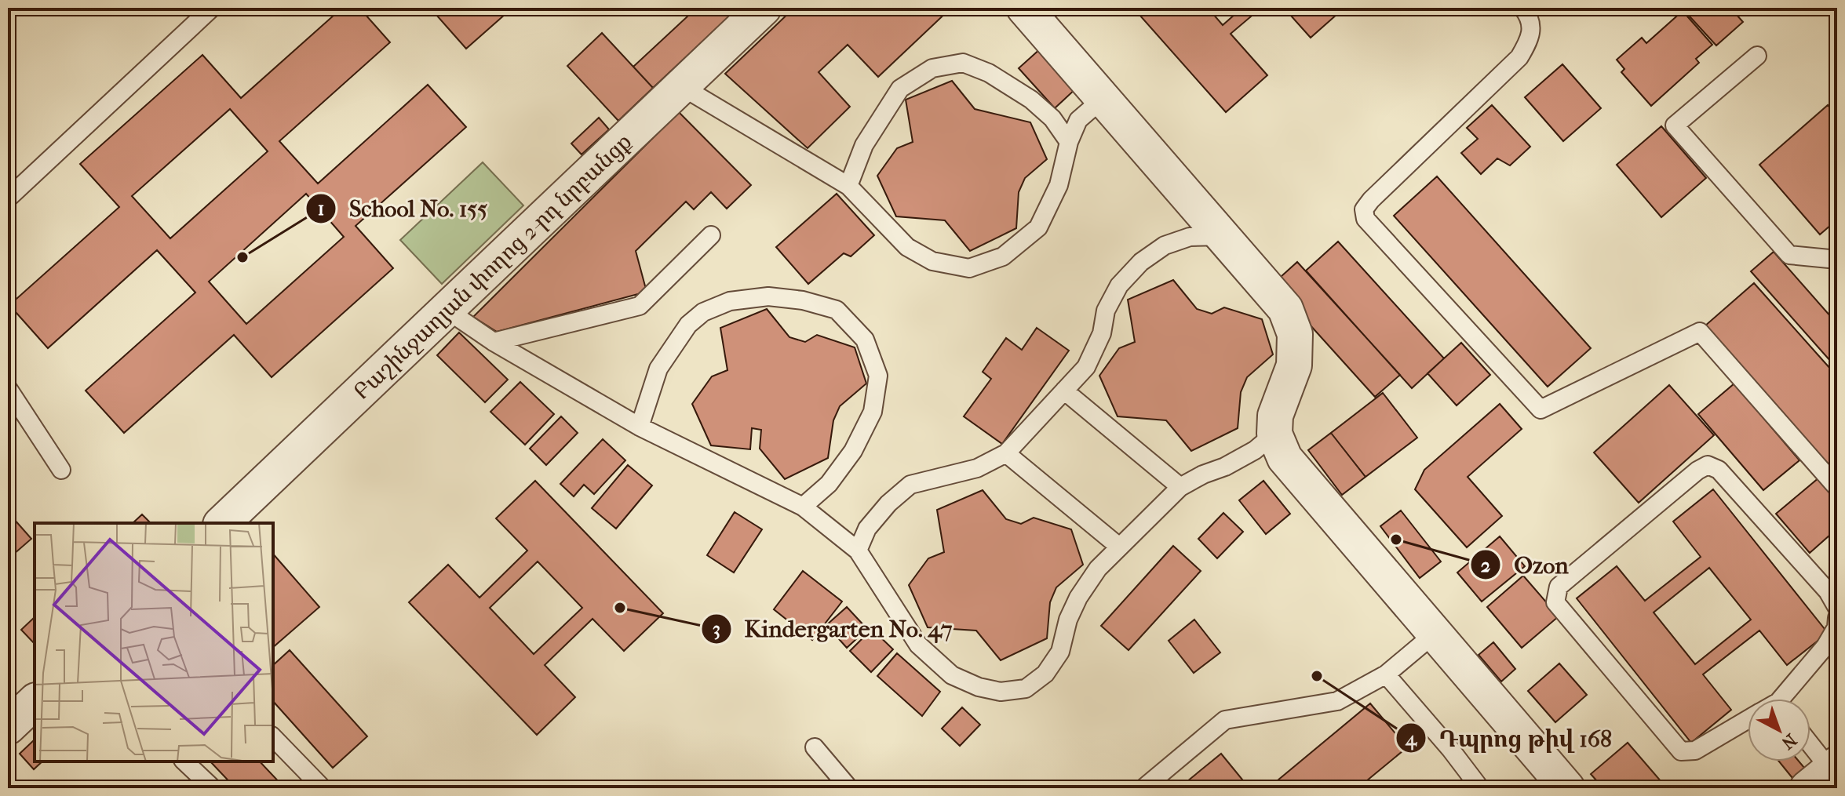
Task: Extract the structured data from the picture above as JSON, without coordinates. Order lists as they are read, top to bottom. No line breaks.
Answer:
{"streets":{"street":["Բաշինջաղյան փողոց 2-րդ նրբանցք"]},"places":["School No. 155","Ozon","Kindergarten No. 47","Դպրոց թիվ 168"],"north":"bottom right"}
